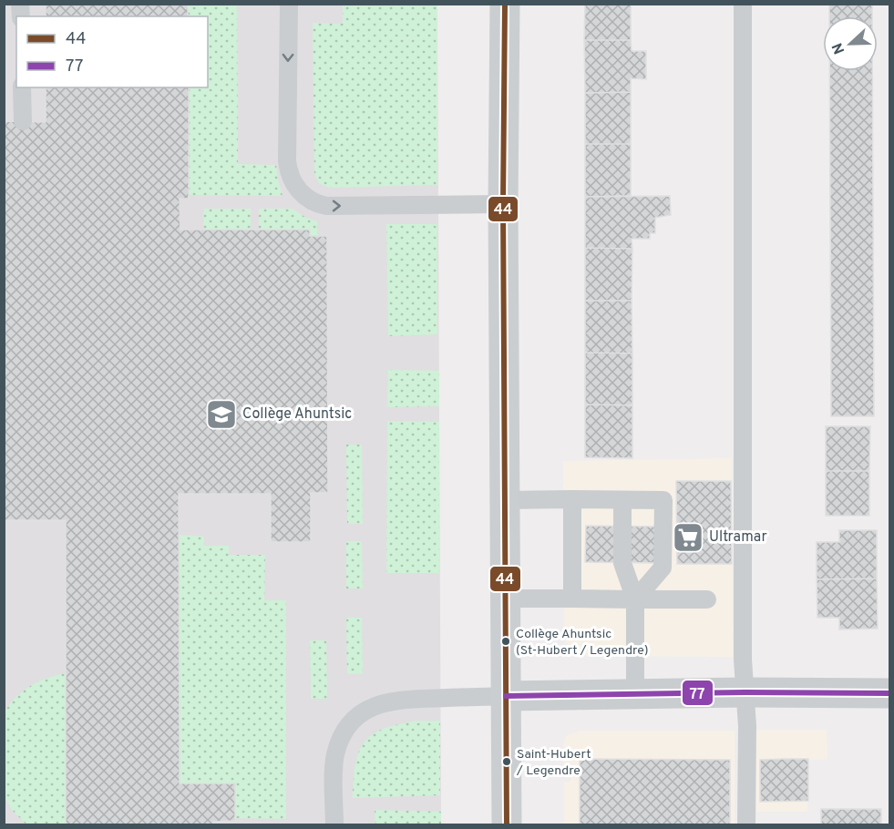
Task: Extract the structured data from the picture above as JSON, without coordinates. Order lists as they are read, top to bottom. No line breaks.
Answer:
{"places":{"school or university":["Collège Ahuntsic"],"supermarket":["Ultramar"],"other":["Collège Ahuntsic (St-Hubert / Legendre)","Saint-Hubert / Legendre"]},"lines":["transit line 44","transit line 77"],"legend":["44","77"],"north":"left"}
